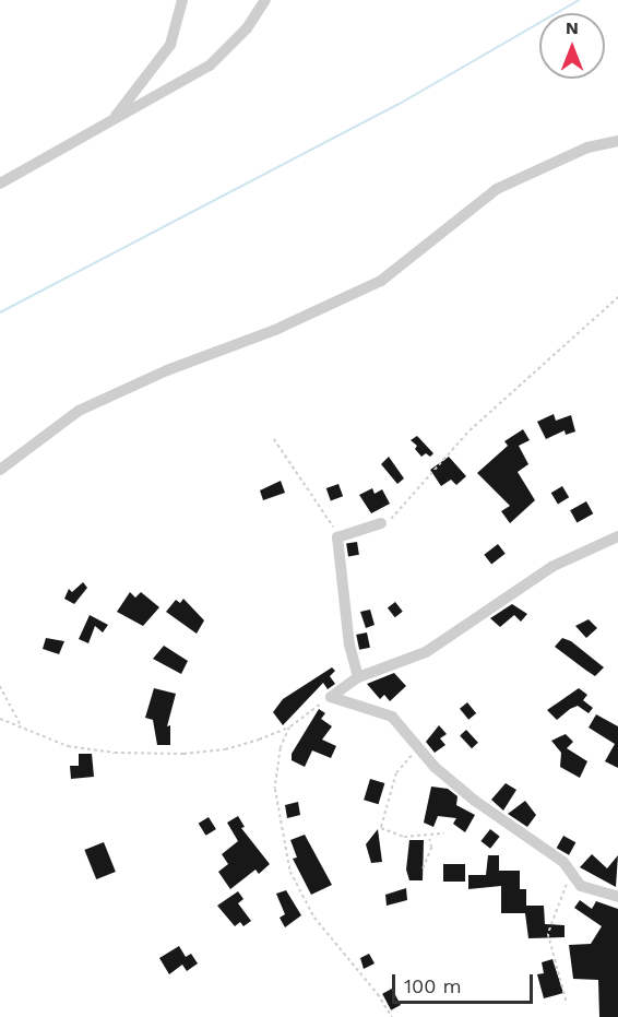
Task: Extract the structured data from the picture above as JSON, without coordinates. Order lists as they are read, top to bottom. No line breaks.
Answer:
{"scale_bar":"100 m","north":"top"}
